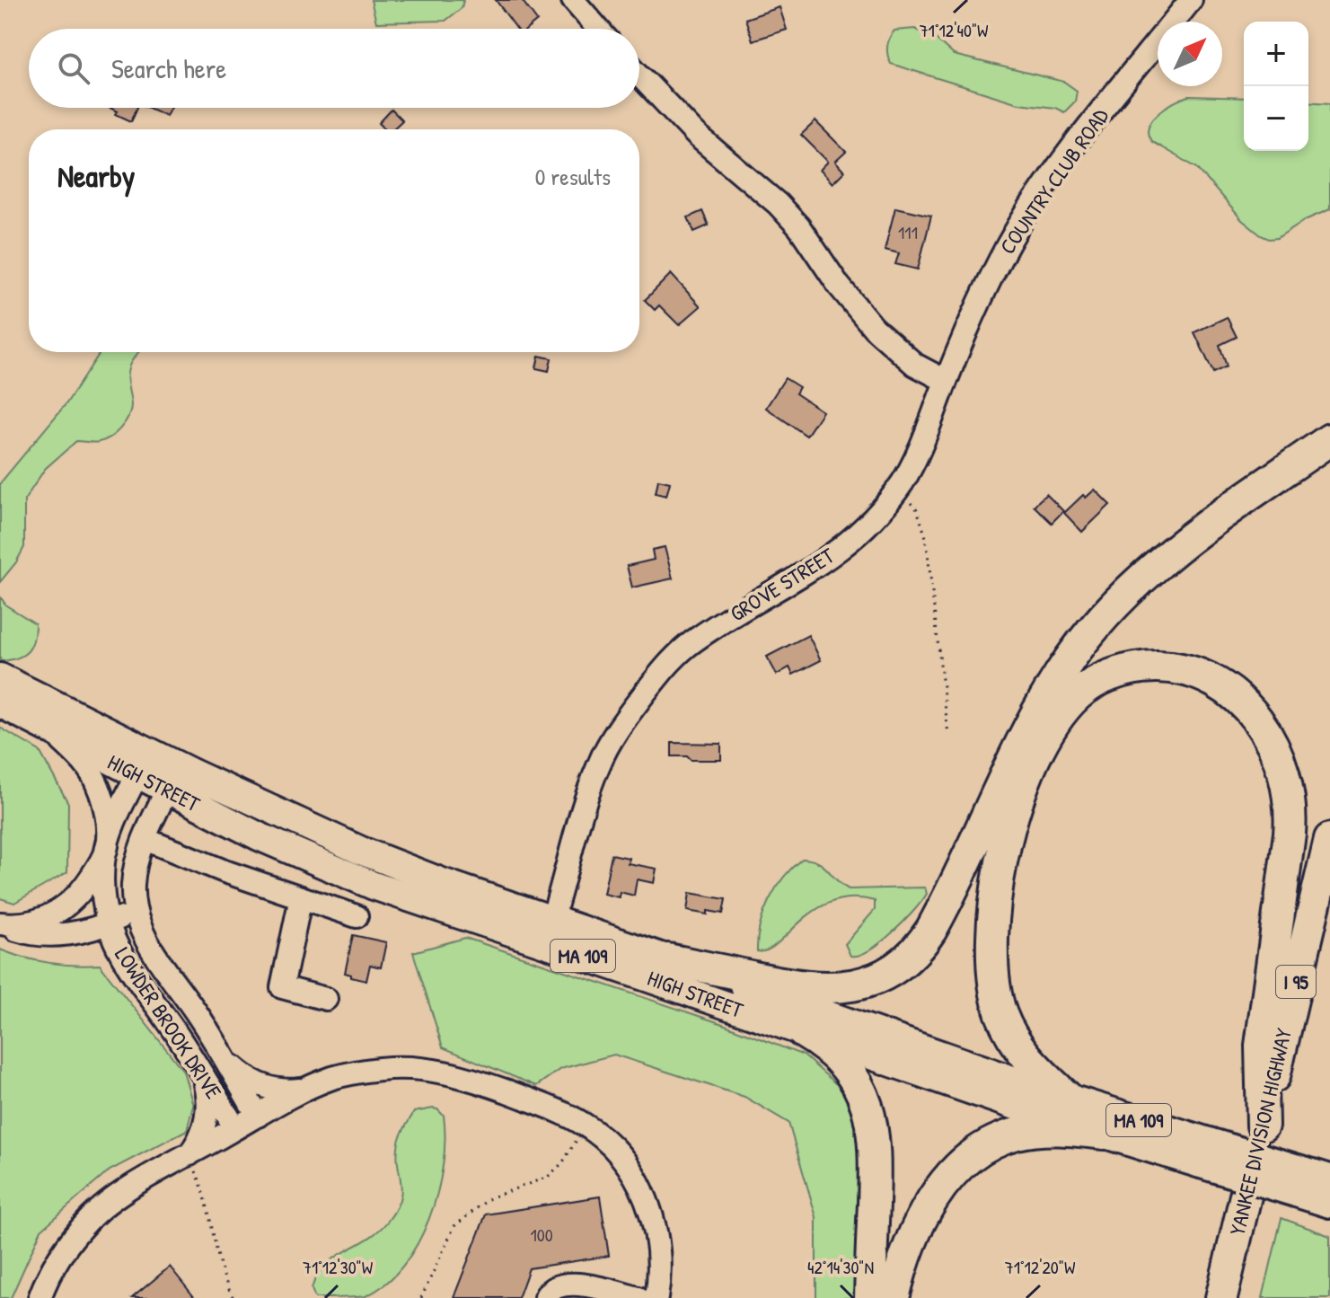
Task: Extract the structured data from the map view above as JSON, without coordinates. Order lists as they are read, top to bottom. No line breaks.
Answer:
{"streets":{"highway":["I 95","YANKEE DIVISION HIGHWAY"],"main road":["HIGH STREET","MA 109"],"street":["COUNTRY CLUB ROAD","GROVE STREET","LOWDER BROOK DRIVE"]},"crossings":[["COUNTRY CLUB ROAD","GROVE STREET"],["GROVE STREET","HIGH STREET"],["HIGH STREET","LOWDER BROOK DRIVE"]],"house_numbers":["111","100"],"north":"top right","page":{"map_buttons":["+","−"],"search":"Search here","heading":["Nearby","0 results"]},"coordinates":["71°12'40\"W","42°14'30\"N","71°12'30\"W","71°12'20\"W"]}
